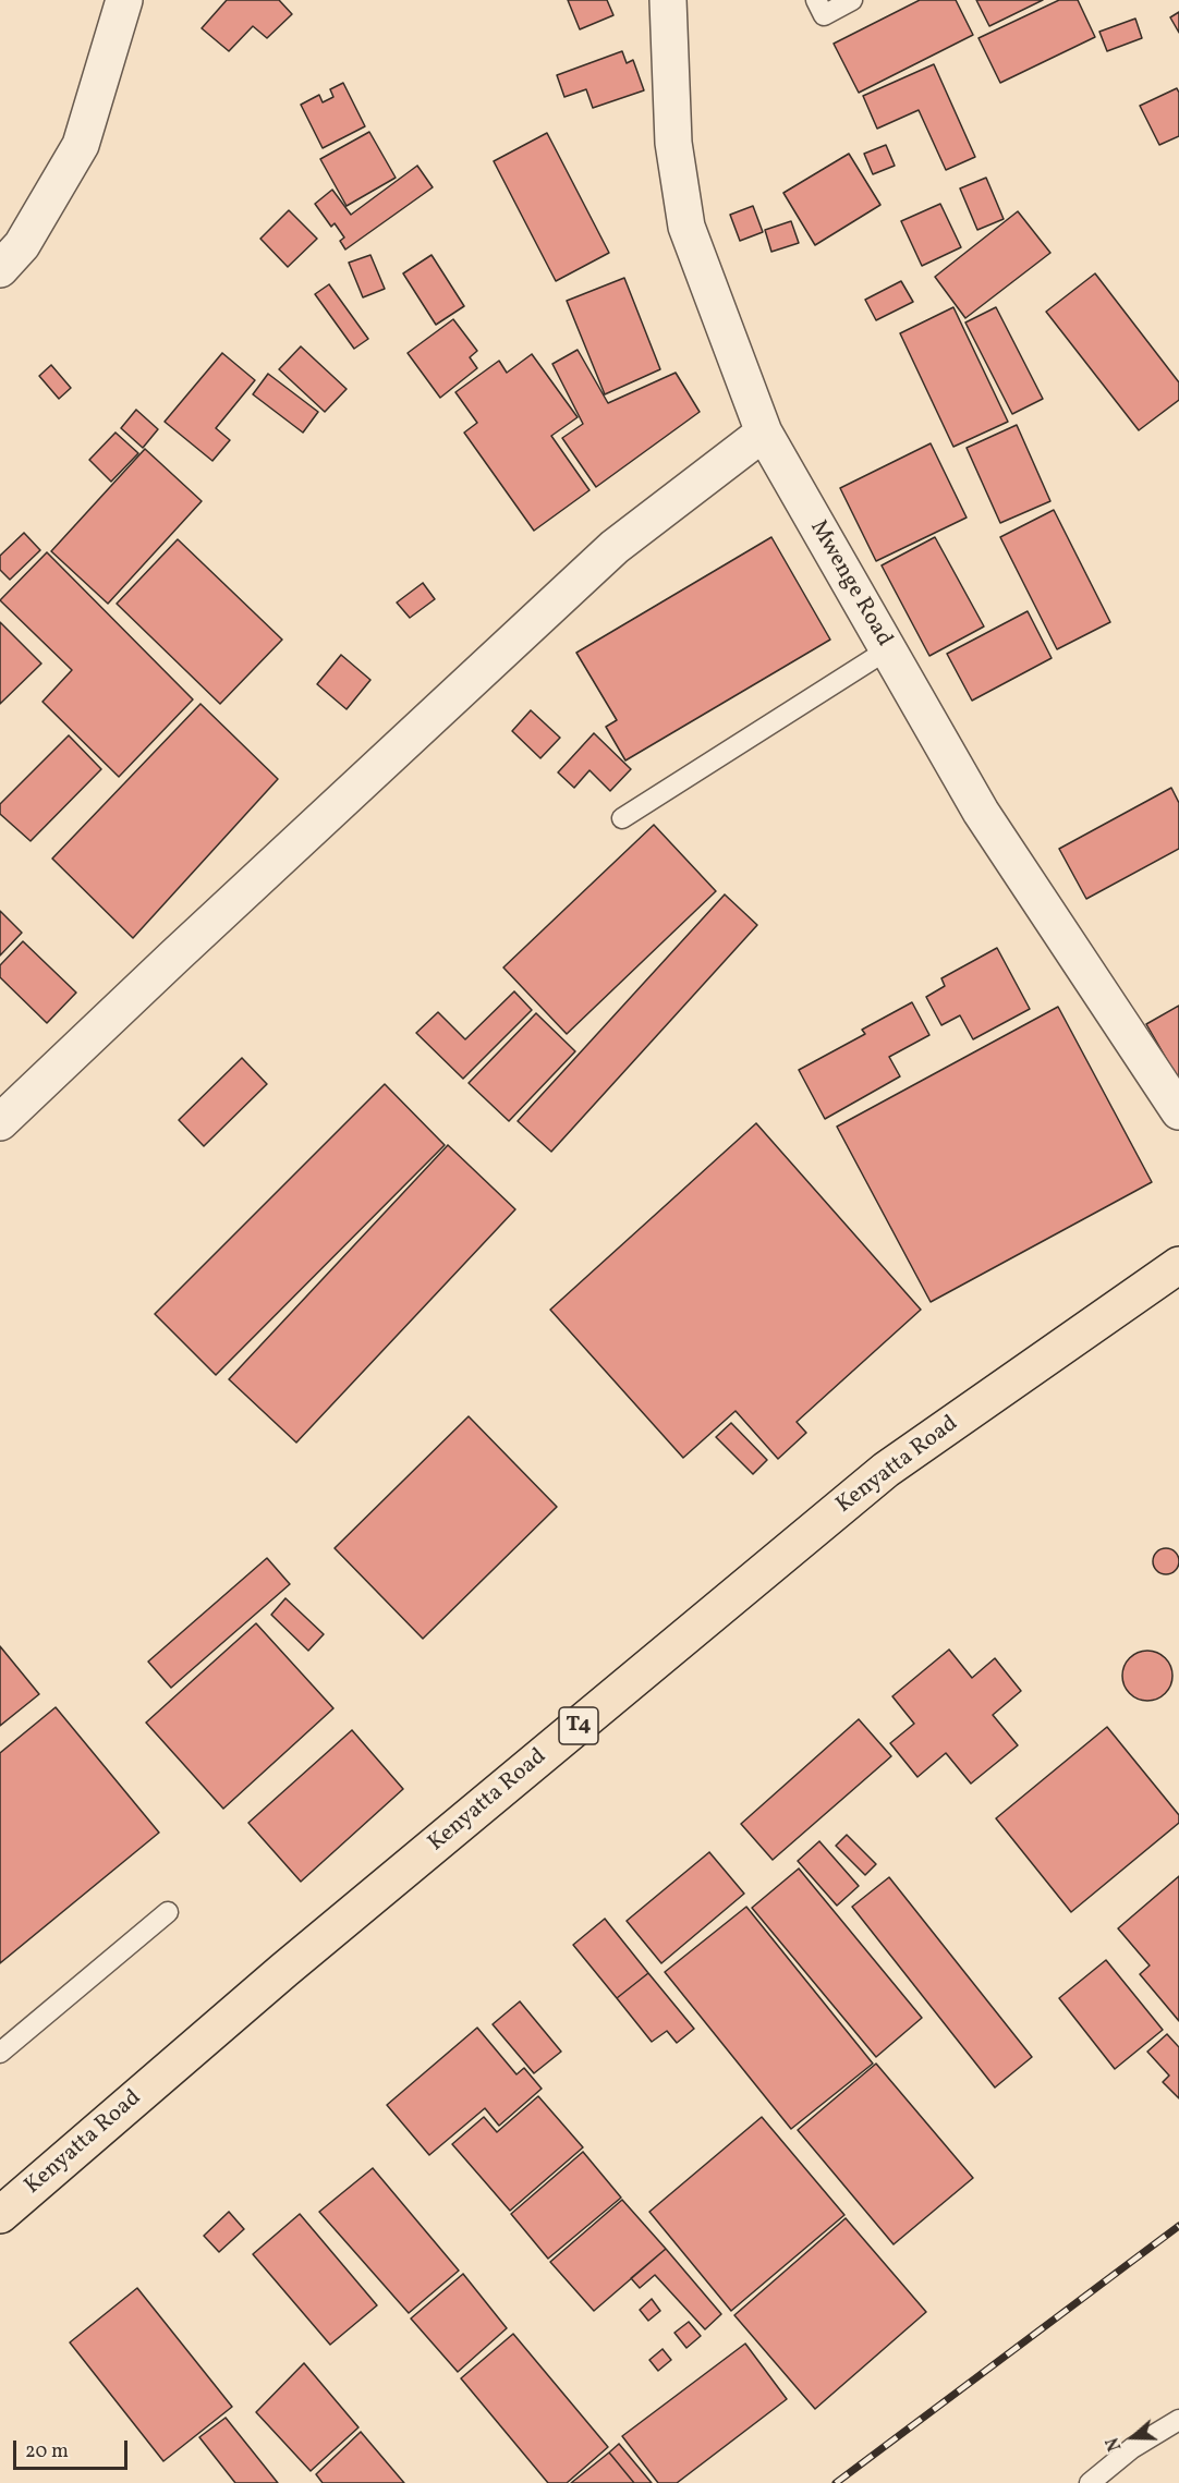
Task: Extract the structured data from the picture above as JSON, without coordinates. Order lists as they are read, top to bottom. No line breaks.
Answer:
{"streets":{"highway":["Kenyatta Road","T4"],"street":["Mwenge Road"]},"scale_bar":"20 m","north":"left"}
